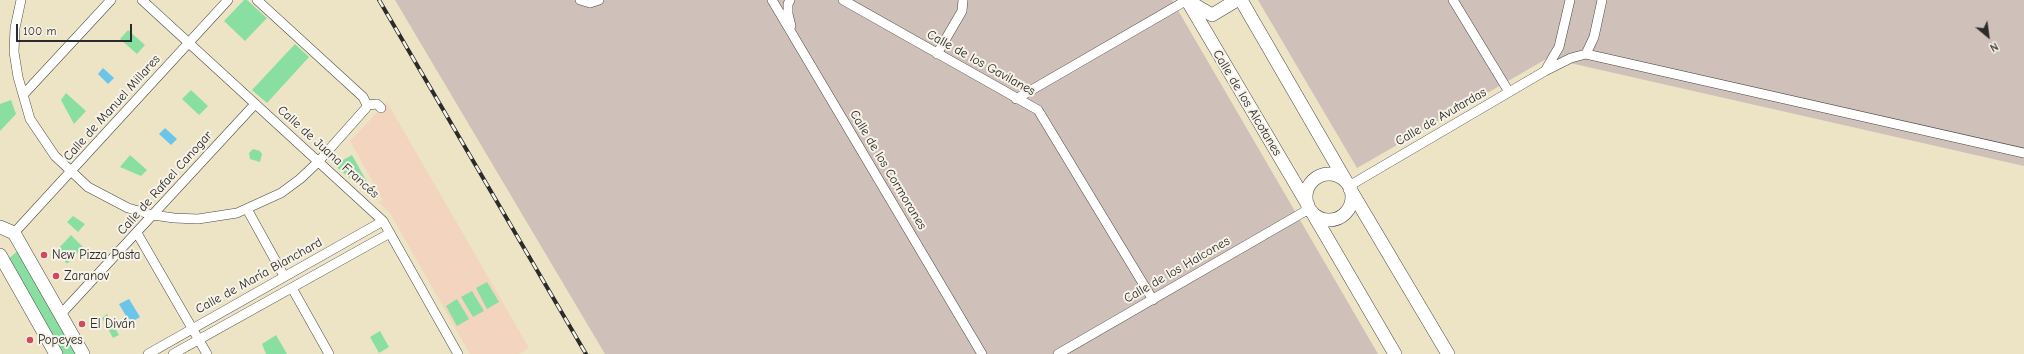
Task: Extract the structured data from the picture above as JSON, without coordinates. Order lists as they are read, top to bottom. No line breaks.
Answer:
{"streets":{"street":["Calle de los Gavilanes","Calle de los Alcotanes","Calle de Manuel Millares","Calle de Avutardas","Calle de Juana Francés","Calle de los Cormoranes","Calle de Rafael Canogar","Calle de los Halcones","Calle de María Blanchard"]},"crossings":[["Calle de los Gavilanes","Calle de los Halcones"],["Calle de los Alcotanes","Calle de Avutardas"],["Calle de los Alcotanes","Calle de los Halcones"],["Calle de Manuel Millares","Calle de Juana Francés"],["Calle de Avutardas","Calle de los Halcones"],["Calle de Juana Francés","Calle de Rafael Canogar"],["Calle de Juana Francés","Calle de María Blanchard"]],"places":["New Pizza Pasta","Zaranov","El Diván","Popeyes"],"scale_bar":"100 m","north":"bottom right"}
